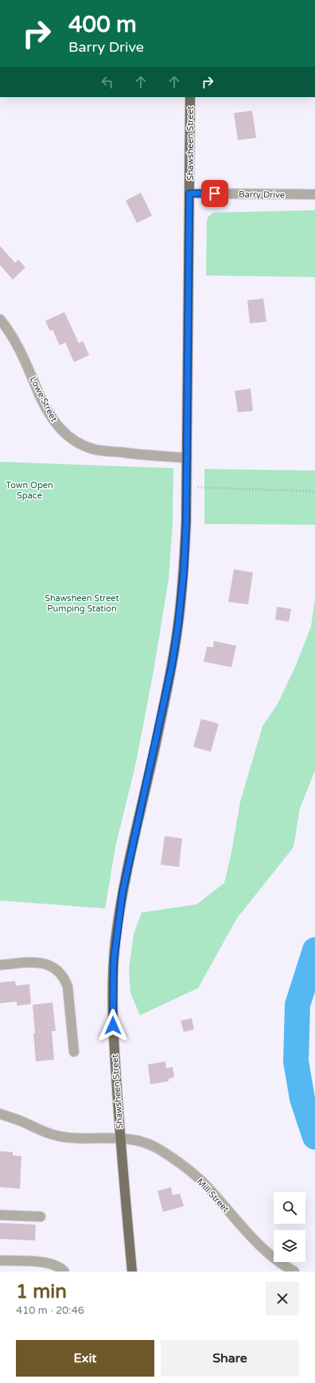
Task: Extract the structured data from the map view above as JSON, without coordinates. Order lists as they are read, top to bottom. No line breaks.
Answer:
{"streets":{"main road":["Shawsheen Street"],"street":["Barry Drive","Lowe Street","Mill Street"]},"crossings":[["Shawsheen Street","Barry Drive"],["Shawsheen Street","Lowe Street"],["Shawsheen Street","Mill Street"]],"parks":["Town Open Space","Shawsheen Street Pumping Station"],"page":{"turn":["400 m","Barry Drive"],"heading":["1 min","410 m · 20:46"],"buttons":["Exit","Share"]}}
